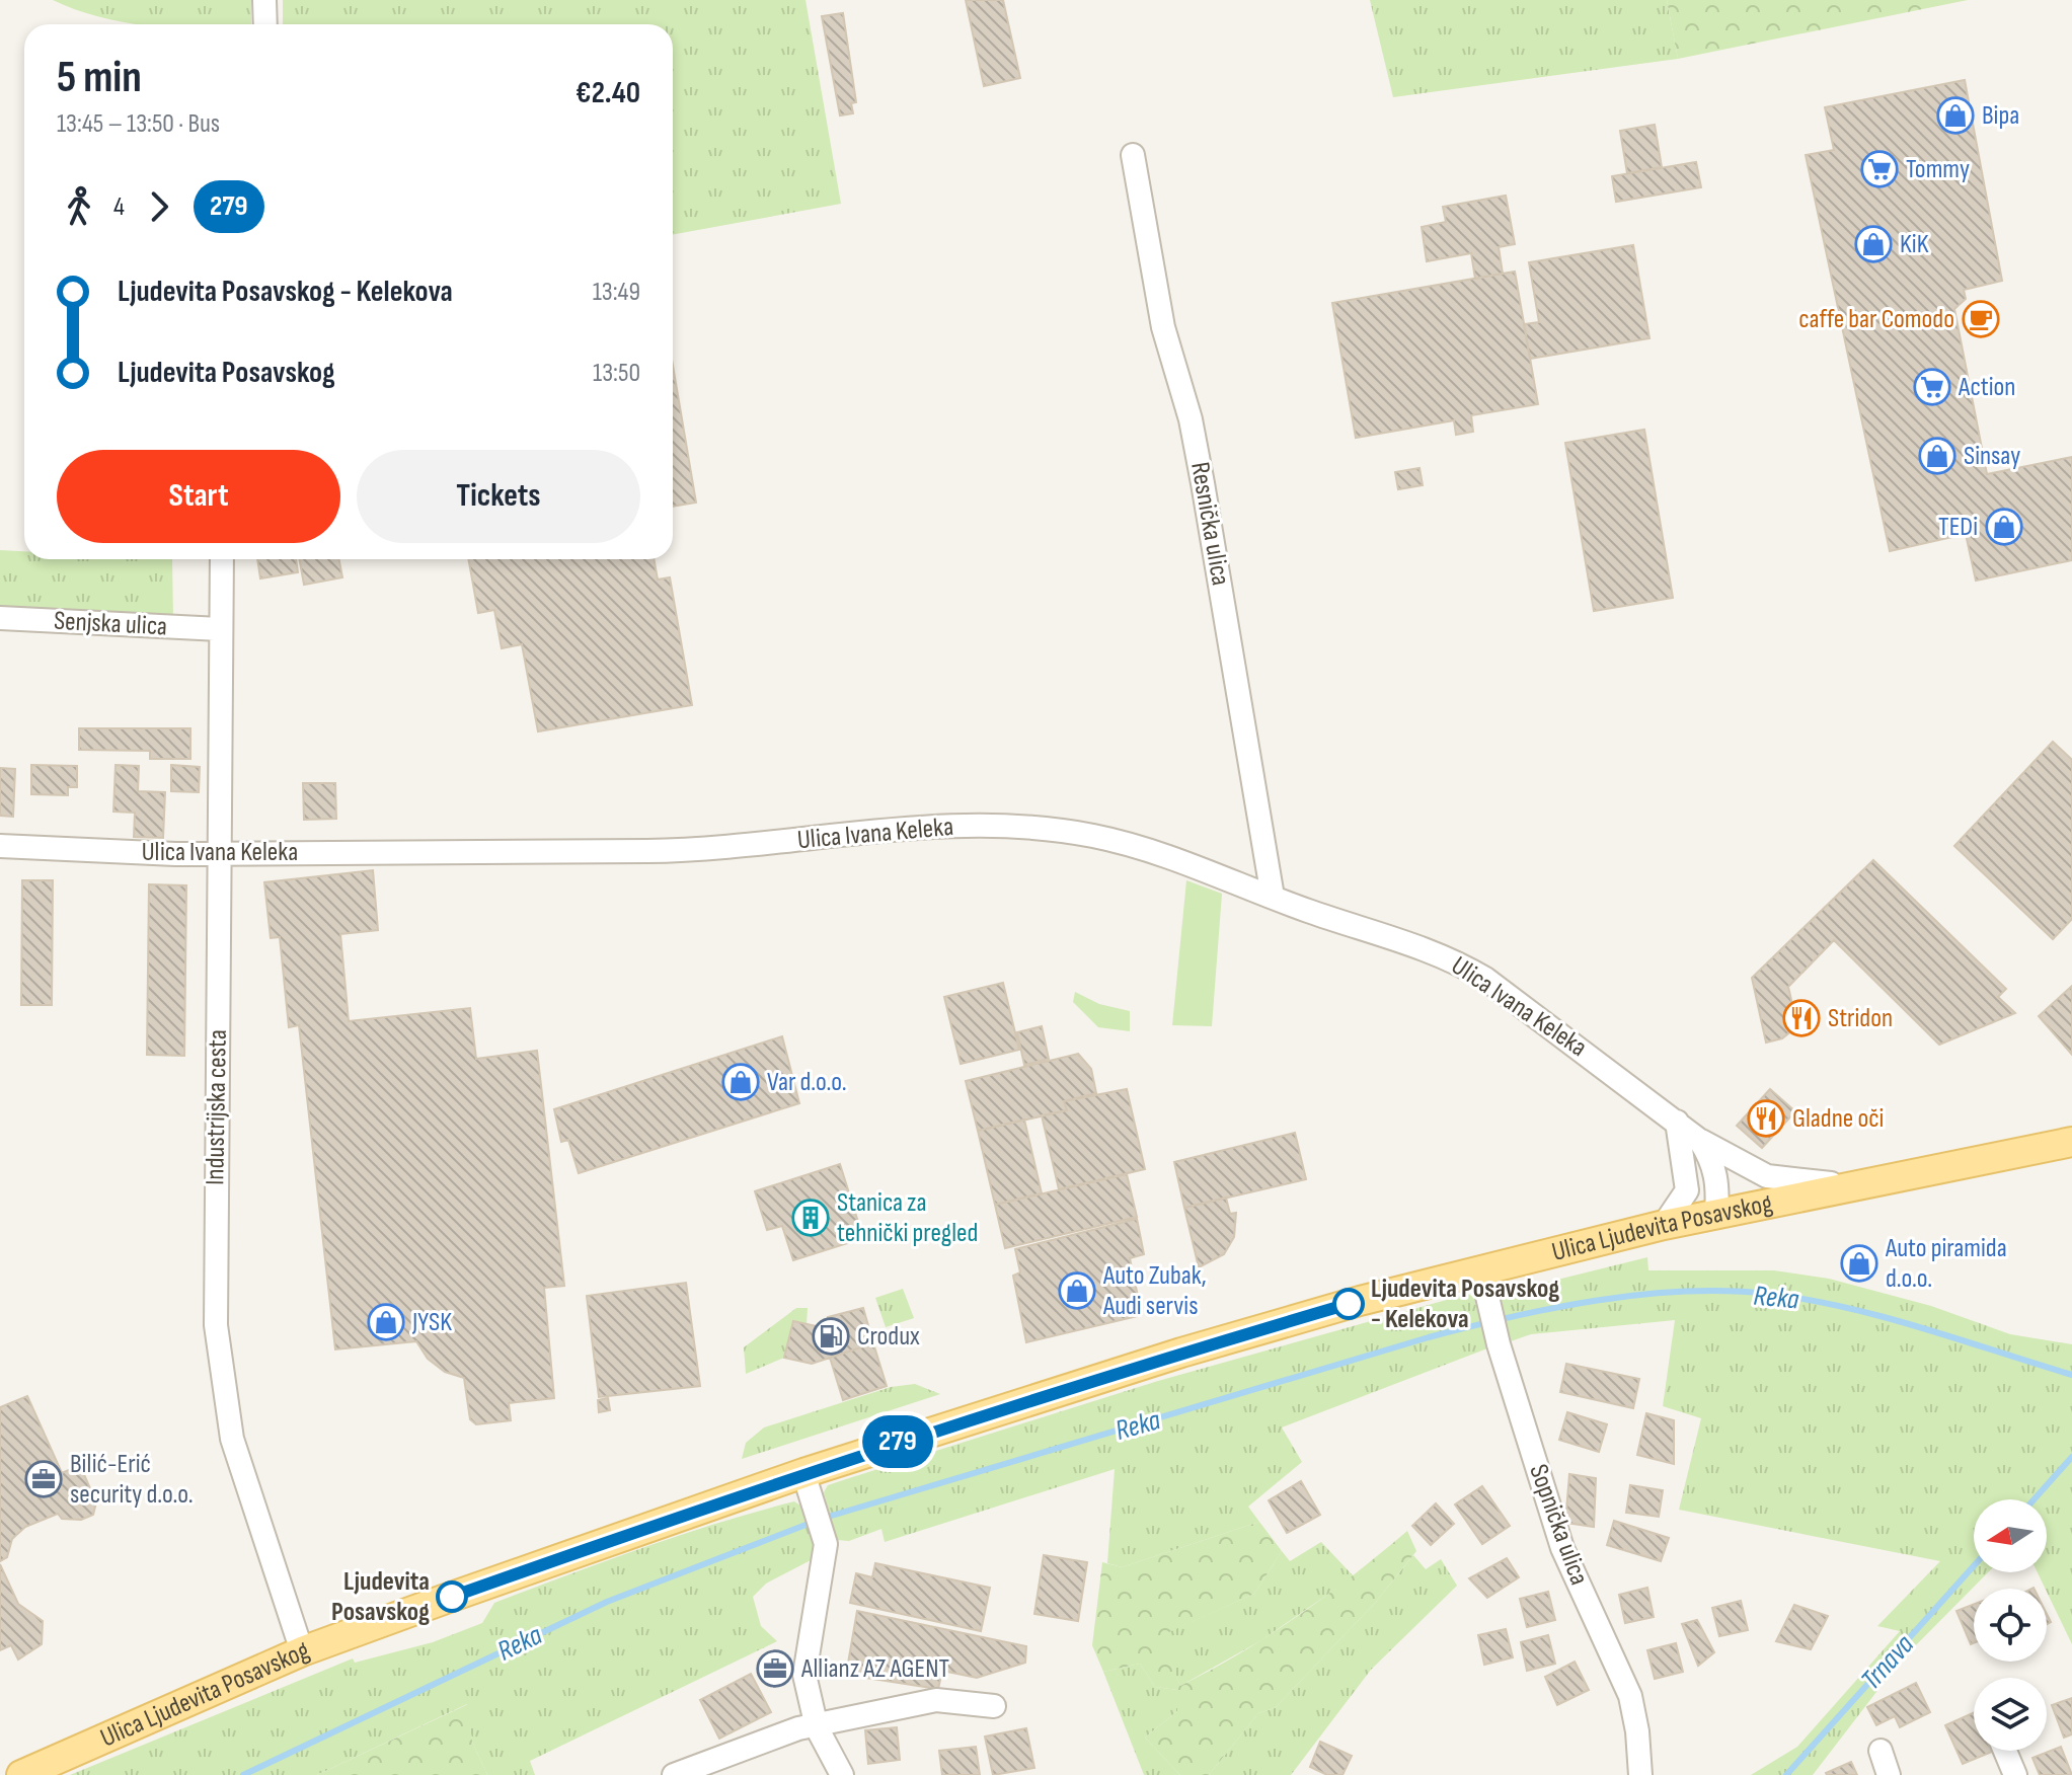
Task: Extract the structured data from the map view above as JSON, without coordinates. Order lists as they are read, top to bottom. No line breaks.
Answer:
{"streets":{"main road":["Ulica Ljudevita Posavskog"],"street":["Resnička ulica","Senjska ulica","Ulica Ivana Keleka","Industrijska cesta","Sopnička ulica"]},"crossings":[["Resnička ulica","Ulica Ivana Keleka"],["Senjska ulica","Industrijska cesta"],["Ulica Ivana Keleka","Industrijska cesta"],["Ulica Ivana Keleka","Ulica Ljudevita Posavskog"],["Industrijska cesta","Ulica Ljudevita Posavskog"],["Ulica Ljudevita Posavskog","Sopnička ulica"]],"water":["Reka","Trnava"],"places":{"shop":["Bipa","KiK","Sinsay","TEDi","Var d.o.o.","Auto piramida d.o.o.","Auto Zubak, Audi servis","JYSK"],"supermarket":["Tommy","Action"],"cafe":["caffe bar Comodo"],"restaurant":["Stridon","Gladne oči"],"building":["Stanica za tehnički pregled"],"other":["Ljudevita Posavskog - Kelekova","Ljudevita Posavskog"],"fuel station":["Crodux"],"office":["Bilić-Erić security d.o.o.","Allianz AZ AGENT"]},"lines":["bus line 279"],"north":"left","page":{"on_map":"279","heading":["5 min","13:45 – 13:50 · Bus","€2.40"],"legs":["4","279"],"list":[{"name":"Ljudevita Posavskog - Kelekova","value":"13:49"},{"name":"Ljudevita Posavskog","value":"13:50"}],"buttons":["Start","Tickets"]}}
